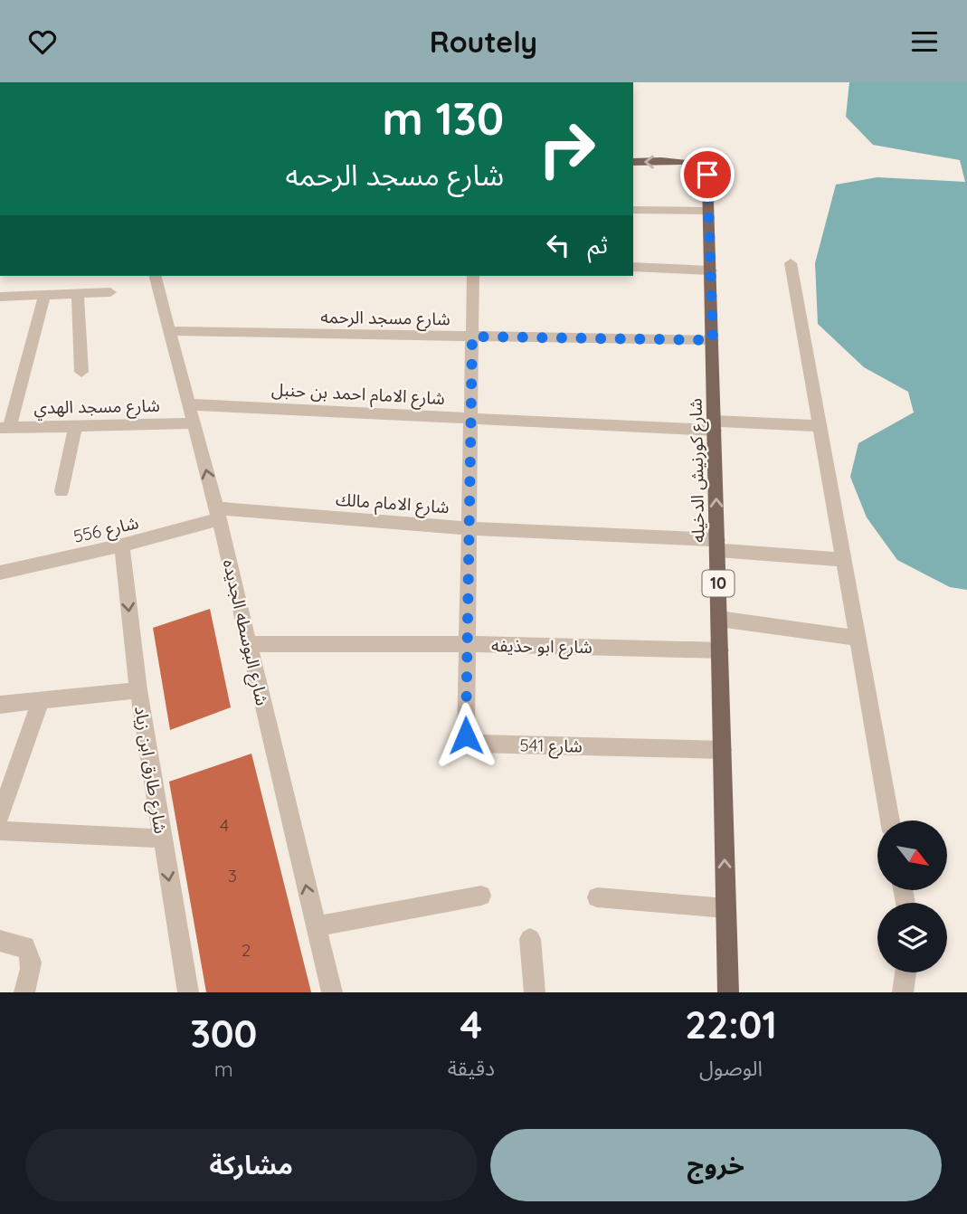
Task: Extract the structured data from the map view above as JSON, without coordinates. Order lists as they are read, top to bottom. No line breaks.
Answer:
{"streets":{"main road":["شارع كورنيش الدخيله","10"],"street":["شارع مسجد الرحمه","شارع الامام احمد بن حنبل","شارع مسجد الهدي","شارع الامام مالك","شارع 556","شارع البوسطه الجديده","شارع ابو حذيفه","شارع 541","شارع طارق ابن زياد"]},"crossings":[["شارع مسجد الرحمه","شارع كورنيش الدخيله"],["شارع مسجد الرحمه","شارع البوسطه الجديده"],["شارع مسجد الرحمه","شارع 541"],["شارع الامام احمد بن حنبل","شارع كورنيش الدخيله"],["شارع الامام احمد بن حنبل","شارع البوسطه الجديده"],["شارع الامام احمد بن حنبل","شارع 541"],["شارع مسجد الهدي","شارع البوسطه الجديده"],["شارع كورنيش الدخيله","شارع الامام مالك"],["شارع كورنيش الدخيله","شارع ابو حذيفه"],["شارع كورنيش الدخيله","شارع 541"],["شارع الامام مالك","شارع 556"],["شارع الامام مالك","شارع البوسطه الجديده"],["شارع الامام مالك","شارع 541"],["شارع 556","شارع البوسطه الجديده"],["شارع 556","شارع طارق ابن زياد"],["شارع البوسطه الجديده","شارع ابو حذيفه"],["شارع ابو حذيفه","شارع 541"]],"one_way":["شارع كورنيش الدخيله","شارع البوسطه الجديده","شارع طارق ابن زياد"],"house_numbers":["4","3","2"],"north":"bottom right","page":{"header":"Routely","turn":["130 m","شارع مسجد الرحمه"],"then":"ثم","eta":["22:01","الوصول","4","دقيقة","300","m"],"buttons":["خروج","مشاركة"]}}
